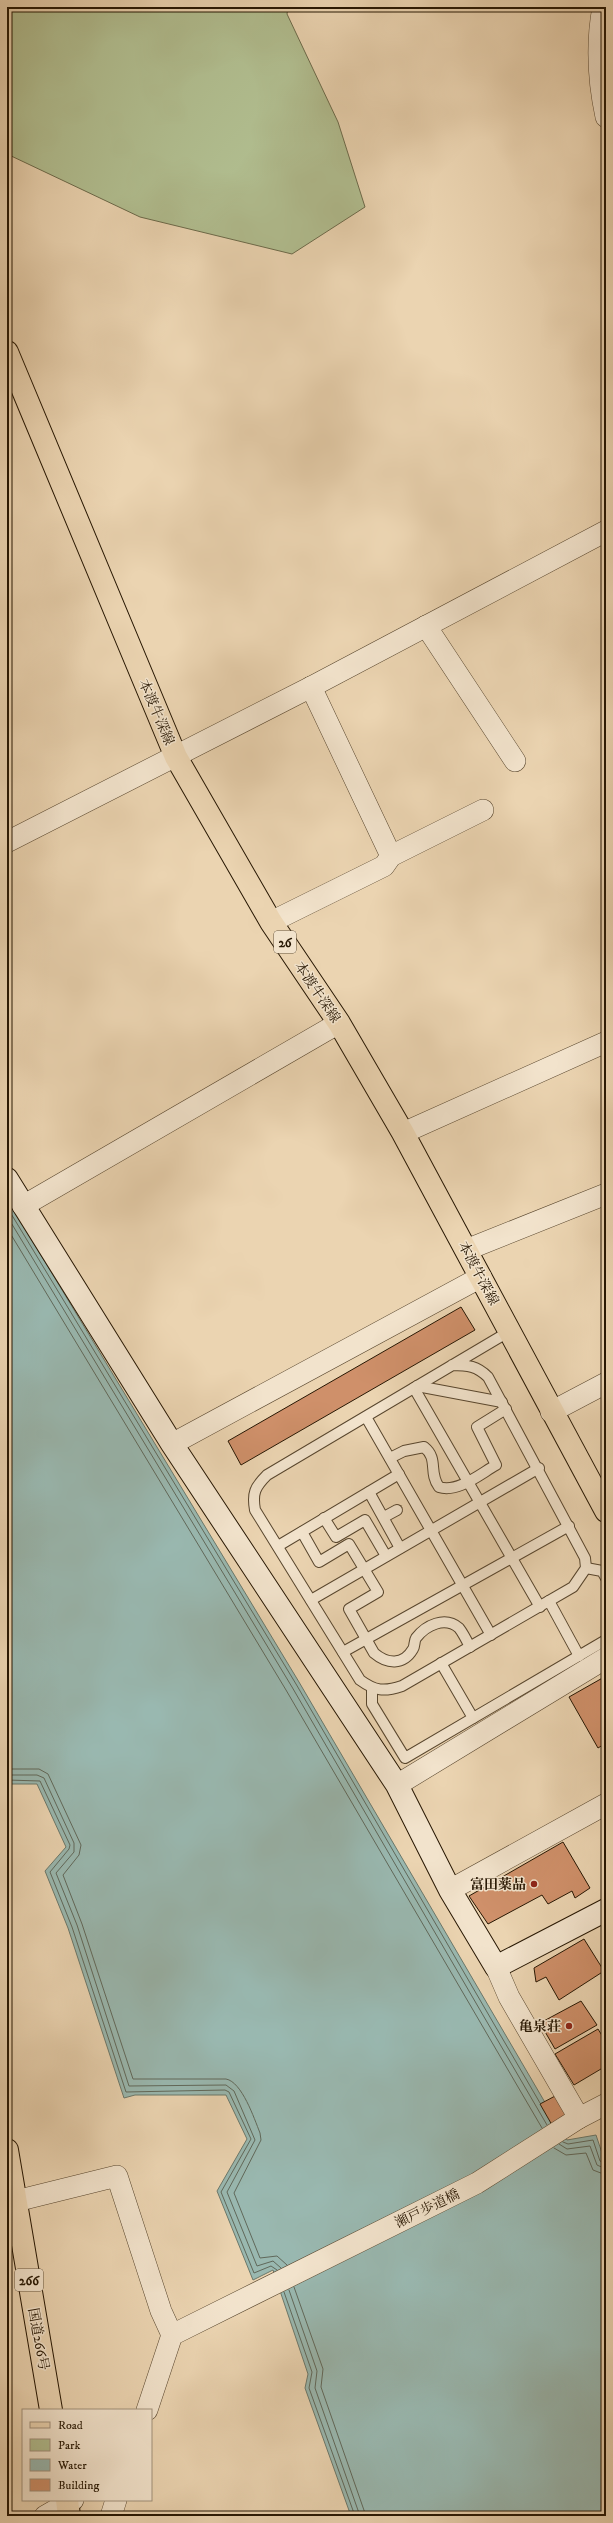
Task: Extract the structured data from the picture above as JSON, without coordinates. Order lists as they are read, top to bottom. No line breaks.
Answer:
{"streets":{"main road":["本渡牛深線","26","266","国道266号"],"street":["瀬戸歩道橋"]},"places":["富田薬品","亀泉荘"],"legend":["Road","Park","Water","Building"]}
